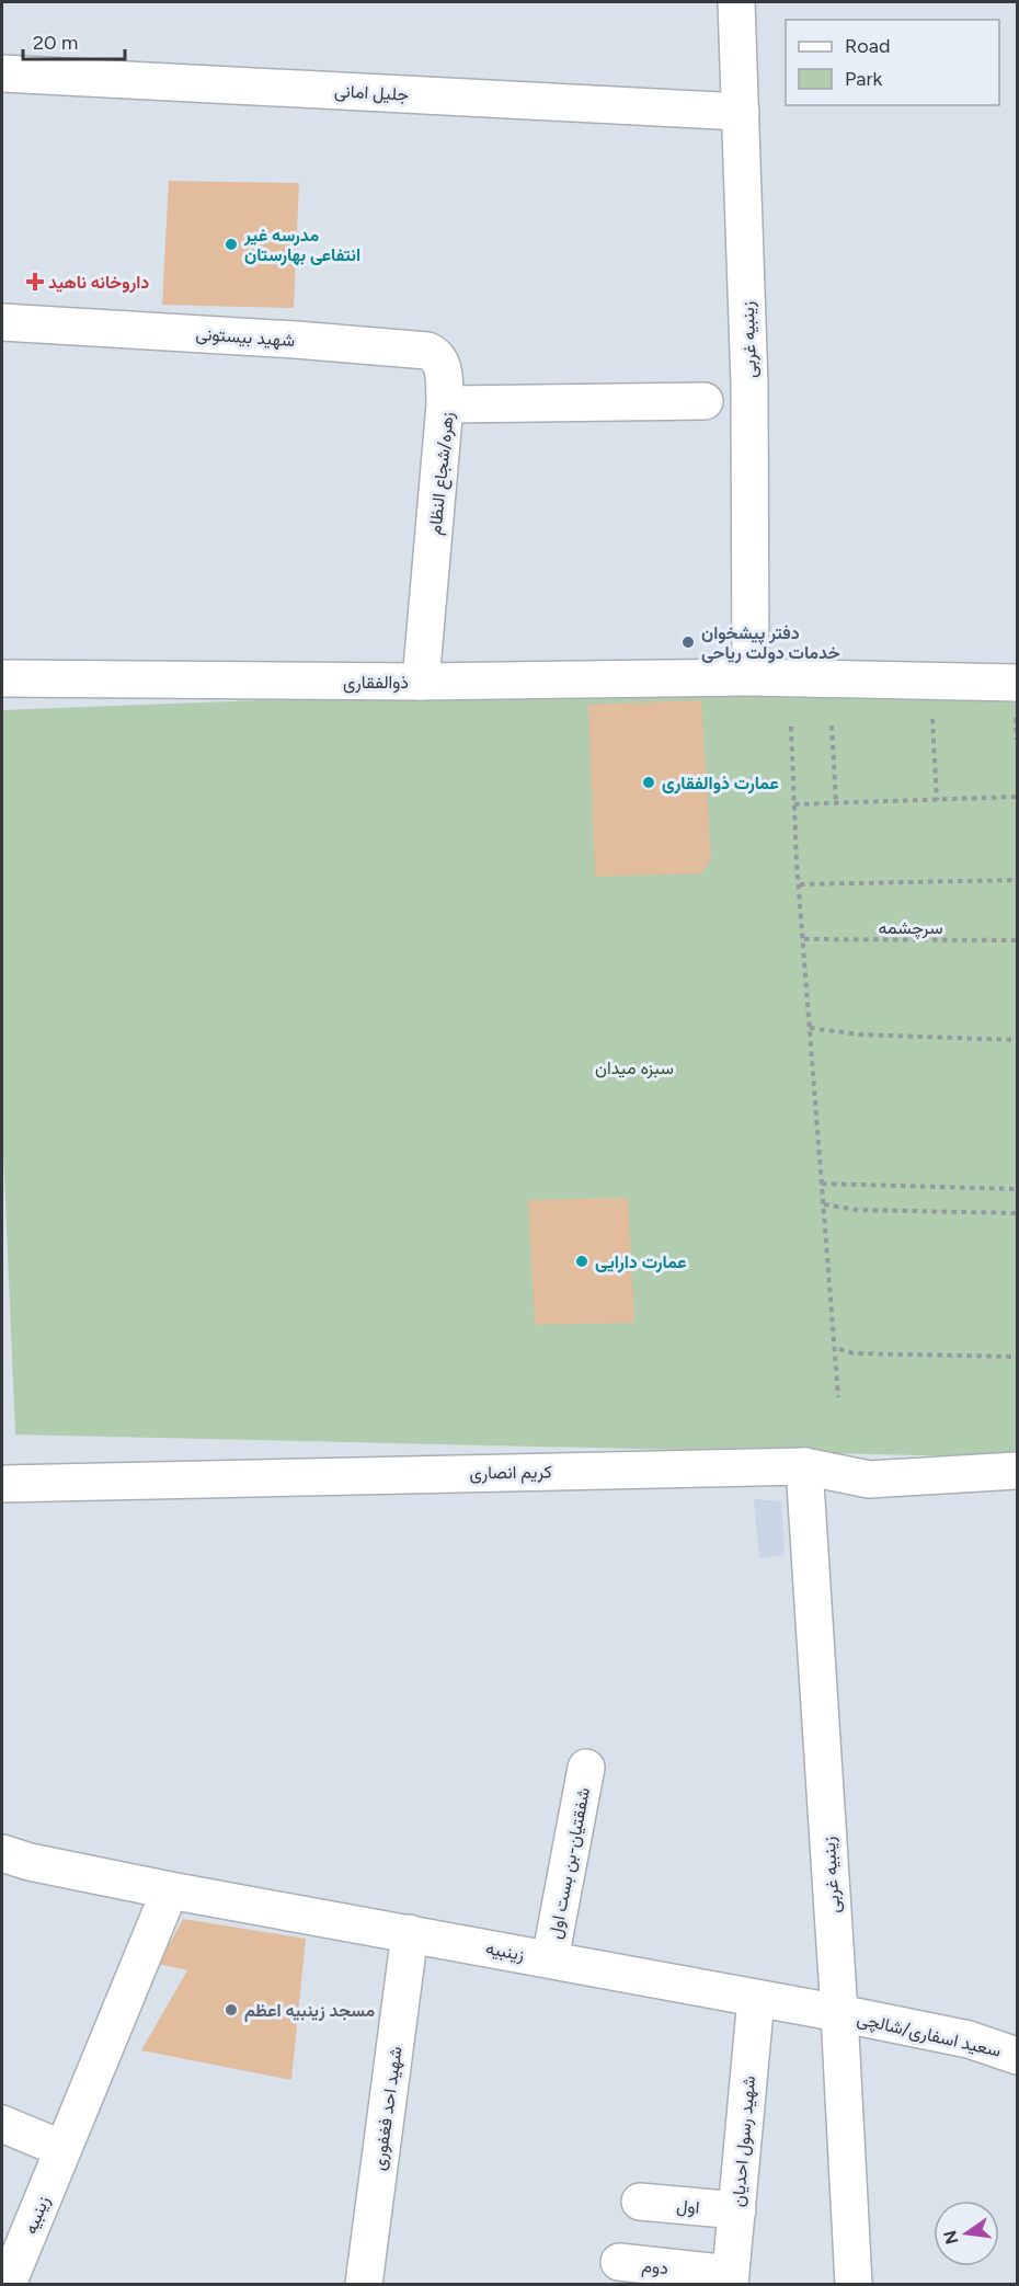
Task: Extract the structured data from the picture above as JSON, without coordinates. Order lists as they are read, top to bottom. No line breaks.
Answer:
{"streets":{"street":["جلیل امانی","شهید بیستونی","زینبیه غربی","زهره/شجاع النظام","ذوالفقاری","کریم انصاری","شفقتیان-بن بست اول","زینبیه","سعید اسفاری/شالچی","شهید احد فغفوری","شهید رسول احدیان","اول","دوم"],"path":["سرچشمه"]},"crossings":[["جلیل امانی","زینبیه غربی"],["شهید بیستونی","زهره/شجاع النظام"],["زینبیه غربی","ذوالفقاری"],["زینبیه غربی","کریم انصاری"],["زینبیه غربی","زینبیه"],["زینبیه غربی","سعید اسفاری/شالچی"],["زهره/شجاع النظام","ذوالفقاری"],["شفقتیان-بن بست اول","زینبیه"],["زینبیه","سعید اسفاری/شالچی"],["زینبیه","شهید احد فغفوری"],["زینبیه","شهید رسول احدیان"],["شهید رسول احدیان","اول"],["شهید رسول احدیان","دوم"]],"parks":["سبزه میدان"],"places":{"other":["مدرسه غیر انتفاعی بهارستان","دفتر پیشخوان خدمات دولت ریاحی","عمارت ذوالفقاری","عمارت دارایی","مسجد زینبیه اعظم"],"health":["داروخانه ناهید"]},"legend":["Road","Park"],"scale_bar":"20 m","north":"left"}
